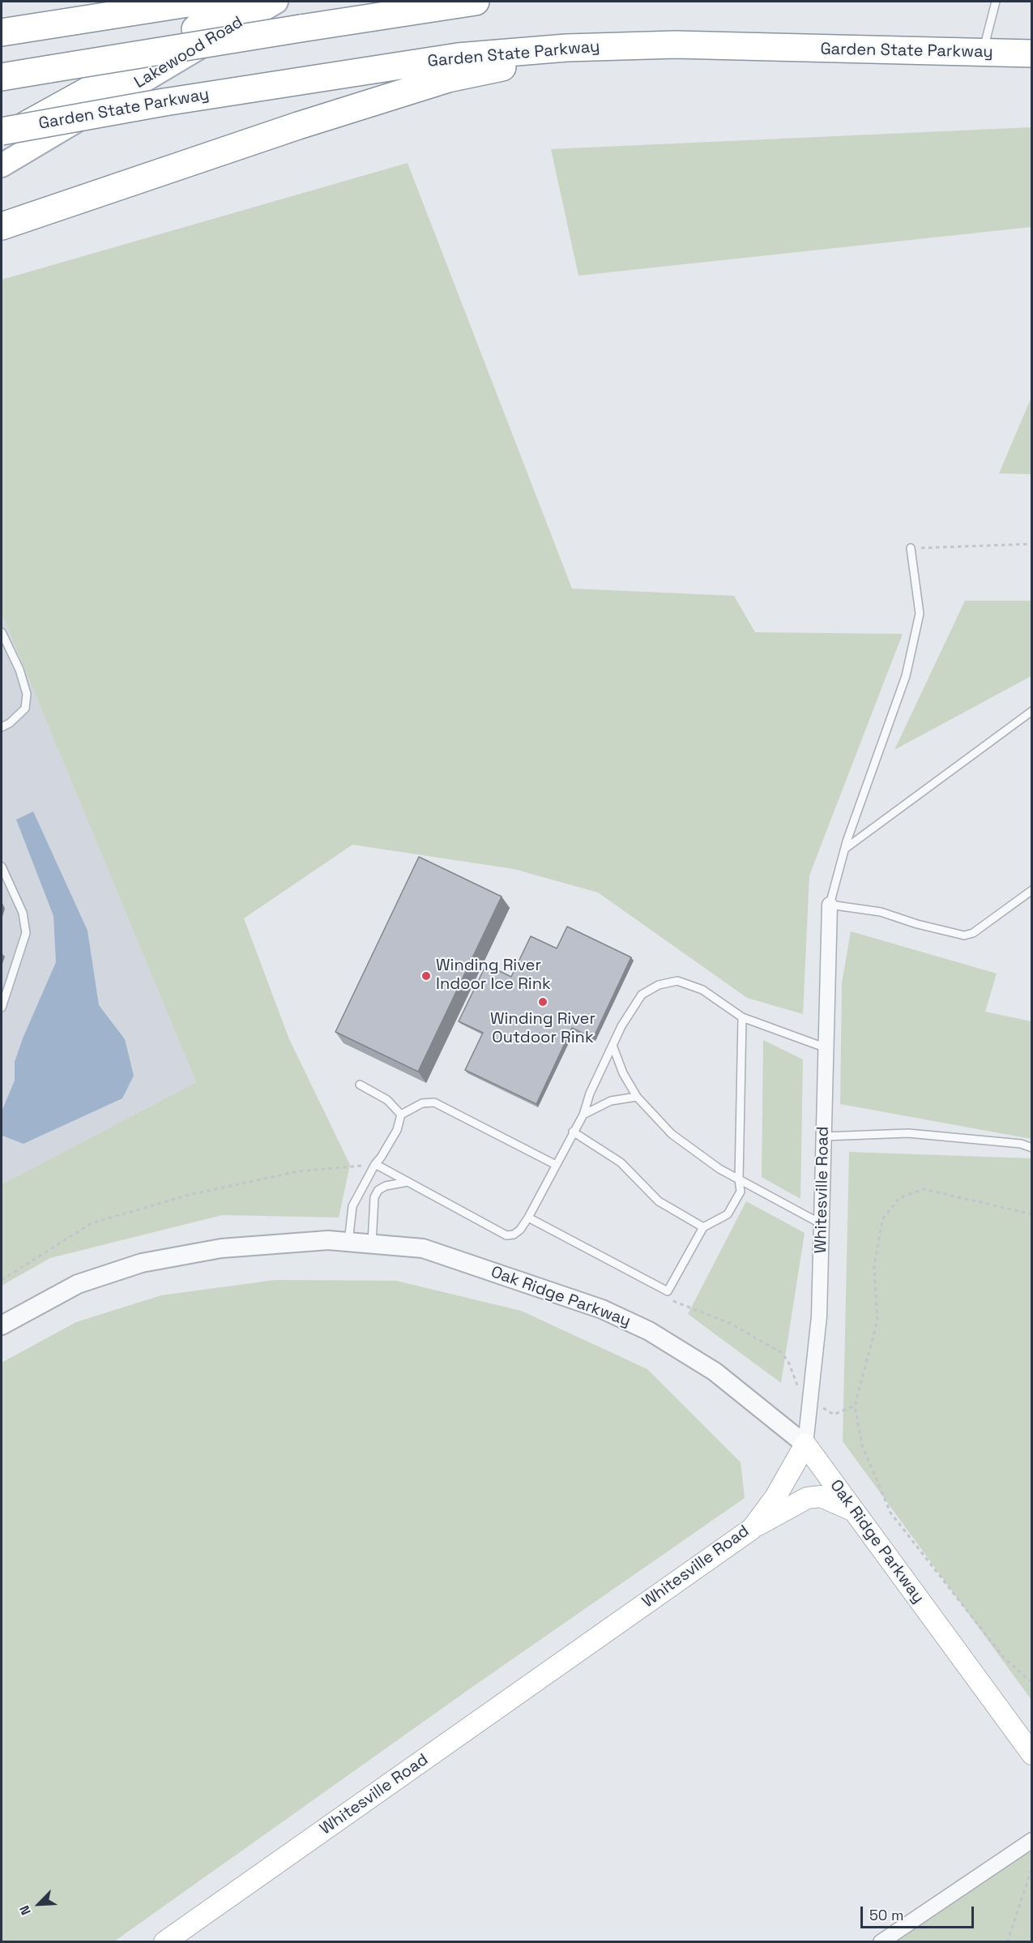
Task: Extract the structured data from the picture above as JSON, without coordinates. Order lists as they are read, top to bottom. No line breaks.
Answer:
{"streets":{"highway":["Garden State Parkway","Lakewood Road"],"main road":["Whitesville Road","Oak Ridge Parkway"]},"crossings":[["Whitesville Road","Oak Ridge Parkway"]],"places":["Winding River Indoor Ice Rink","Winding River Outdoor Rink"],"scale_bar":"50 m","north":"bottom left"}
